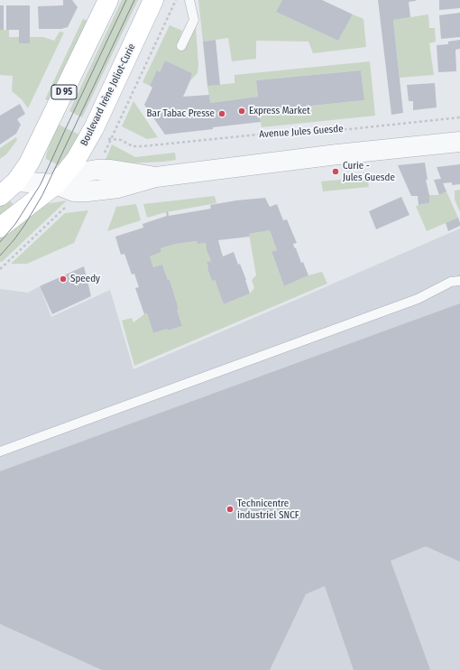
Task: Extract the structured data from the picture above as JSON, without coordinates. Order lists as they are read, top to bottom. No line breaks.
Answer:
{"streets":{"main road":["D 95","Boulevard Irène Joliot-Curie"],"path":["Avenue Jules Guesde"]},"places":["Express Market","Bar Tabac Presse","Curie - Jules Guesde","Speedy","Technicentre industriel SNCF"]}
